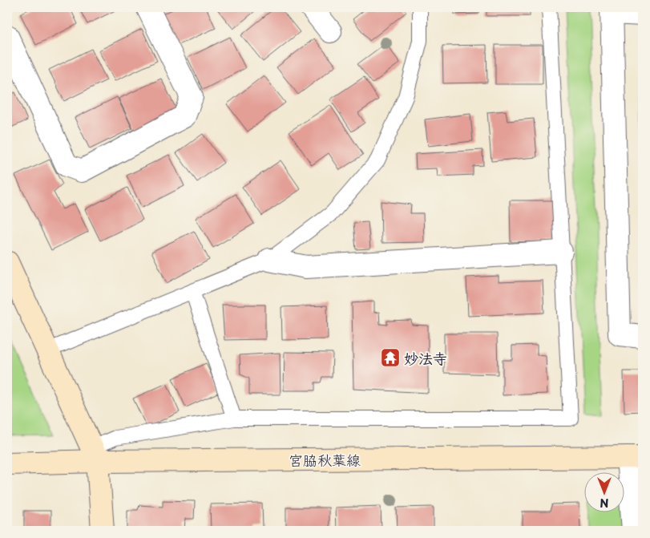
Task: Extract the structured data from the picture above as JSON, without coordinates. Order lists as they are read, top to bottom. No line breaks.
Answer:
{"streets":{"street":["宮脇秋葉線"]},"places":{"temple":["妙法寺"]},"north":"bottom"}
